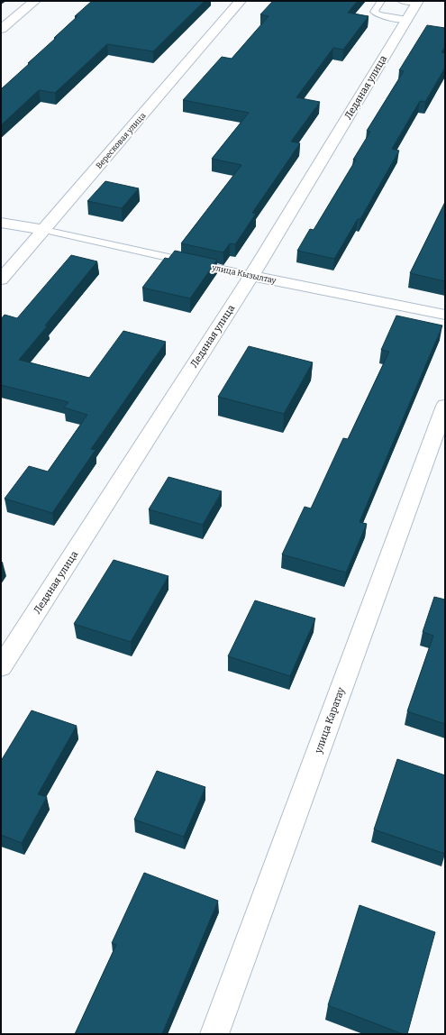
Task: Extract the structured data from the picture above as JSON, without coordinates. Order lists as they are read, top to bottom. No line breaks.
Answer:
{"streets":{"street":["Ледяная улица","Вересковая улица","улица Кызылтау","улица Каратау"]},"crossings":[["Ледяная улица","улица Кызылтау"],["Вересковая улица","улица Кызылтау"]]}
